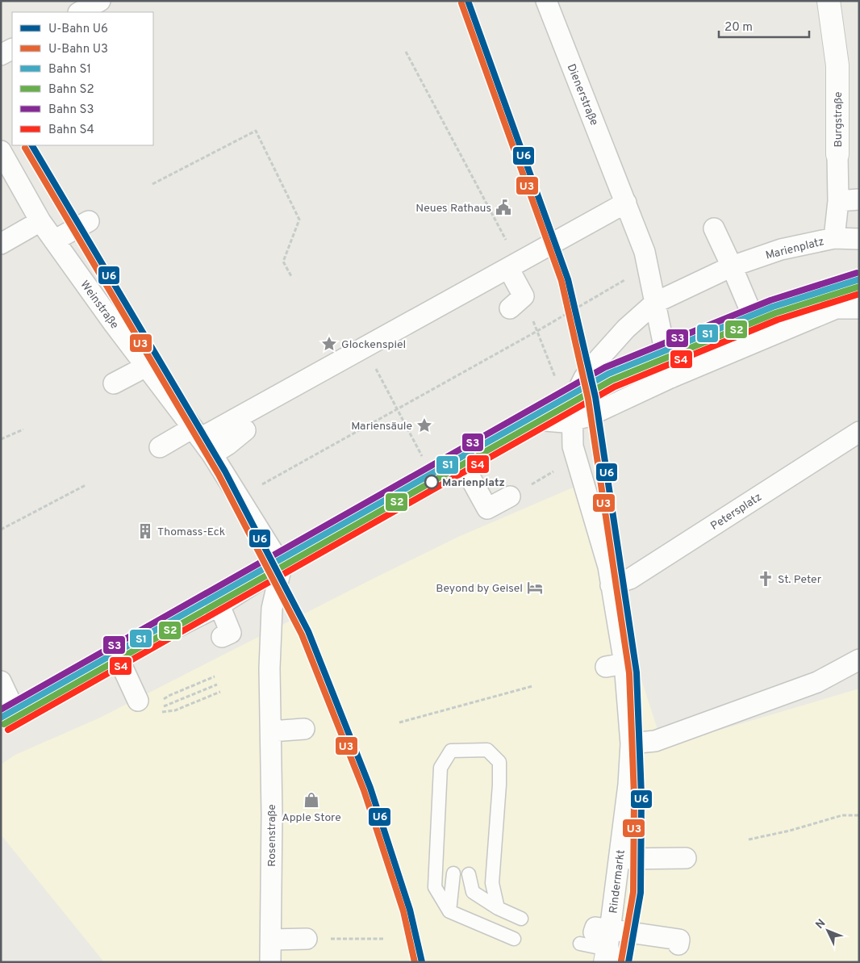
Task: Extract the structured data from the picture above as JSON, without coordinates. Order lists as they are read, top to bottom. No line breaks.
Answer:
{"streets":{"street":["Dienerstraße","Burgstraße","Marienplatz","Weinstraße","Petersplatz","Rosenstraße","Rindermarkt"]},"crossings":[["Burgstraße","Marienplatz"],["Marienplatz","Rindermarkt"],["Petersplatz","Rindermarkt"]],"places":{"public building":["Neues Rathaus"],"place":["Glockenspiel","Mariensäule"],"other":["Marienplatz"],"building":["Thomass-Eck"],"church":["St. Peter"],"hotel":["Beyond by Geisel"],"shop":["Apple Store"]},"lines":["metro line U6","metro line U3","rail line S3","rail line S1","rail line S2","rail line S4"],"legend":["U-Bahn U6","U-Bahn U3","Bahn S1","Bahn S2","Bahn S3","Bahn S4"],"scale_bar":"20 m","north":"top left"}
